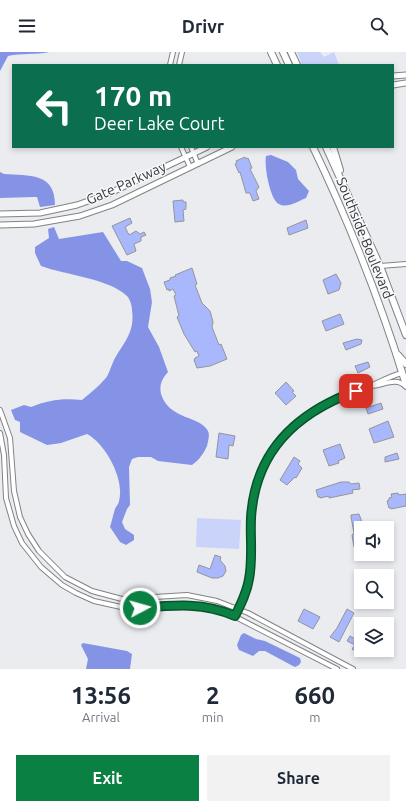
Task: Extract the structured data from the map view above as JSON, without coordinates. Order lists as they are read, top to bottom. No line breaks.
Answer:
{"streets":{"highway":["Southside Boulevard"],"main road":["Gate Parkway"]},"page":{"header":"Drivr","turn":["170 m","Deer Lake Court"],"eta":["13:56","Arrival","2","min","660","m"],"buttons":["Exit","Share"]}}
